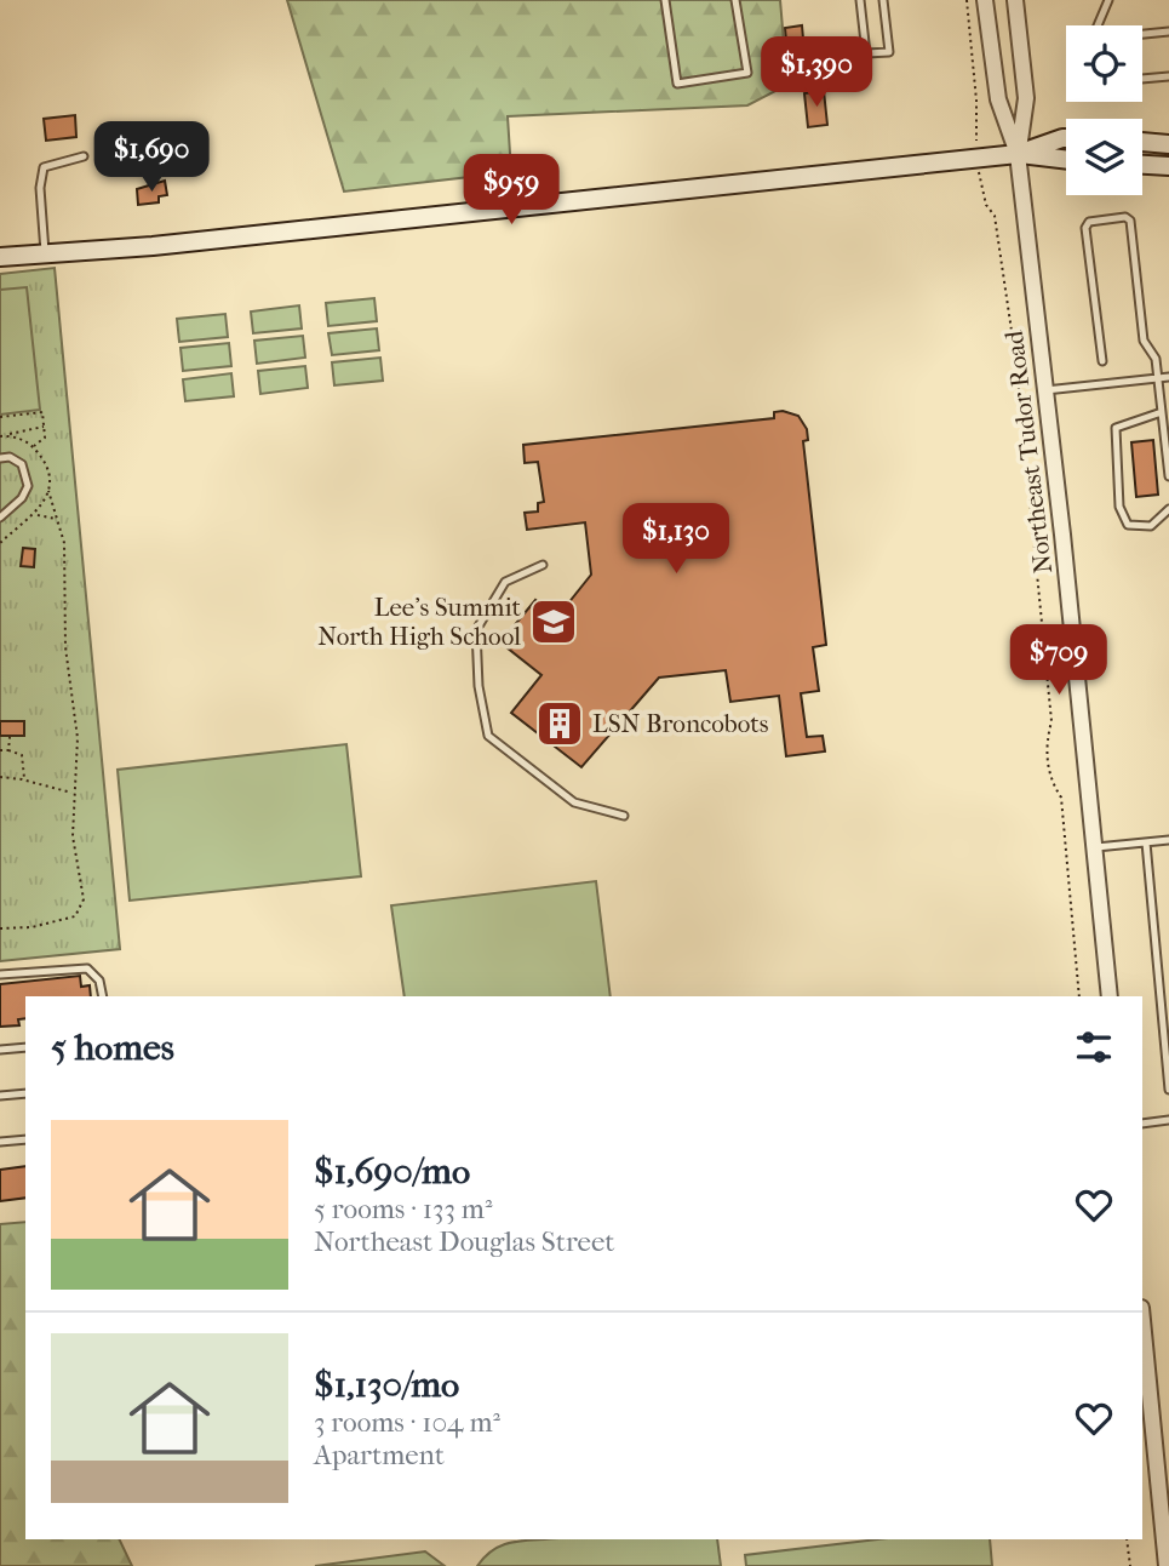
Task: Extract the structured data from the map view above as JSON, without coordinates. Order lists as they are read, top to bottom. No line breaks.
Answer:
{"streets":{"street":["Northeast Tudor Road"]},"places":{"school or university":["Lee's Summit North High School"],"building":["LSN Broncobots"]},"page":{"price":["$1,390","$1,690","$959","$1,130","$709"],"heading":"5 homes","list":[{"name":"$1,690/mo","note":"5 rooms · 133 m² · Northeast Douglas Street"},{"name":"$1,130/mo","note":"3 rooms · 104 m² · Apartment"}]}}
